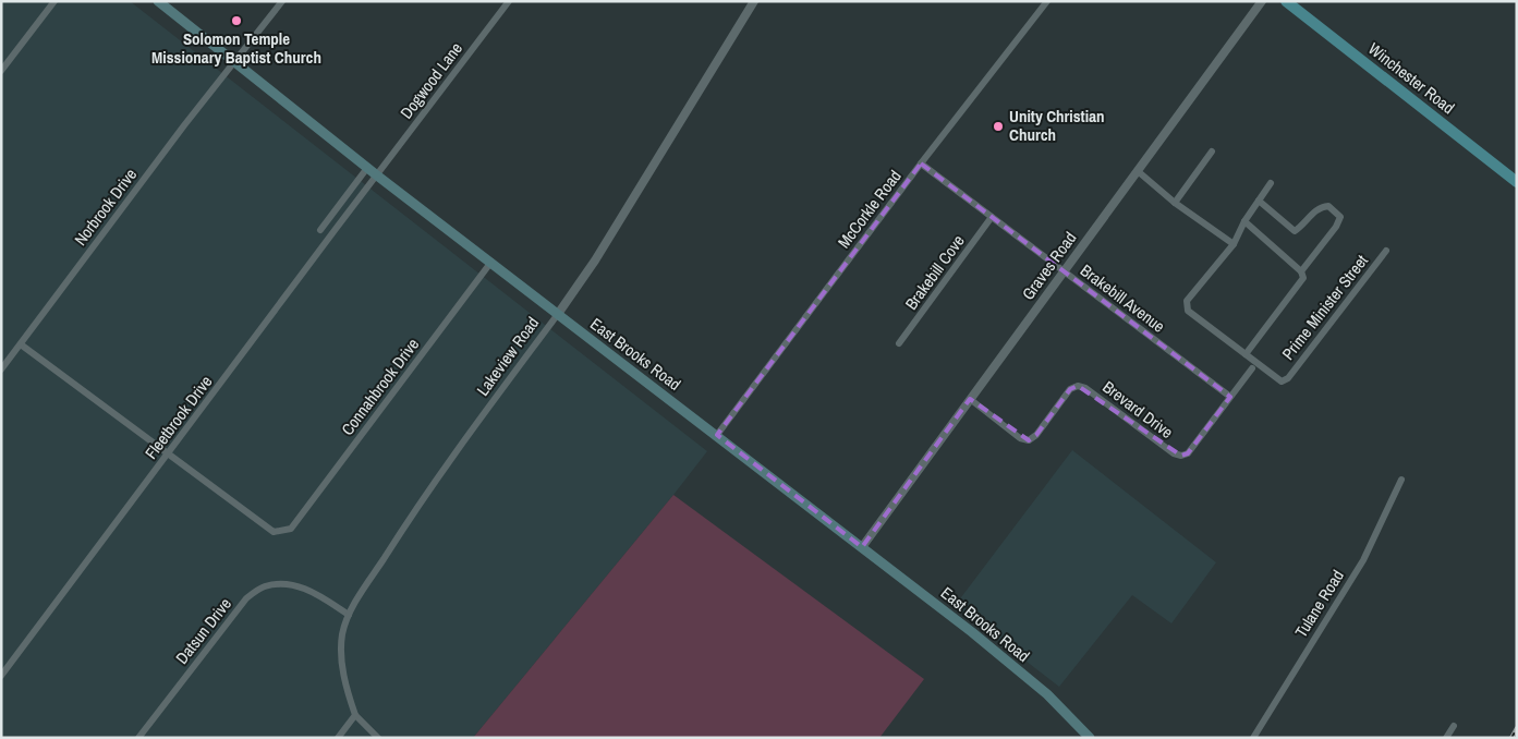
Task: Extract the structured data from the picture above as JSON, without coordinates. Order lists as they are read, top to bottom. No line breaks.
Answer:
{"streets":{"main road":["Winchester Road","East Brooks Road"],"street":["Dogwood Lane","Norbrook Drive","McCorkle Road","Graves Road","Brakebill Cove","Brakebill Avenue","Prime Minister Street","Lakeview Road","Connahbrook Drive","Brevard Drive","Fleetbrook Drive","Tulane Road","Datsun Drive"]},"crossings":[["Dogwood Lane","East Brooks Road"],["Dogwood Lane","Fleetbrook Drive"],["Norbrook Drive","East Brooks Road"],["McCorkle Road","Brakebill Avenue"],["McCorkle Road","East Brooks Road"],["Graves Road","Brakebill Avenue"],["Graves Road","East Brooks Road"],["Graves Road","Brevard Drive"],["Brakebill Cove","Brakebill Avenue"],["Brakebill Avenue","Brevard Drive"],["East Brooks Road","Lakeview Road"],["East Brooks Road","Connahbrook Drive"],["East Brooks Road","Fleetbrook Drive"],["Lakeview Road","Datsun Drive"],["Connahbrook Drive","Fleetbrook Drive"]],"places":["Solomon Temple Missionary Baptist Church","Unity Christian Church"]}
